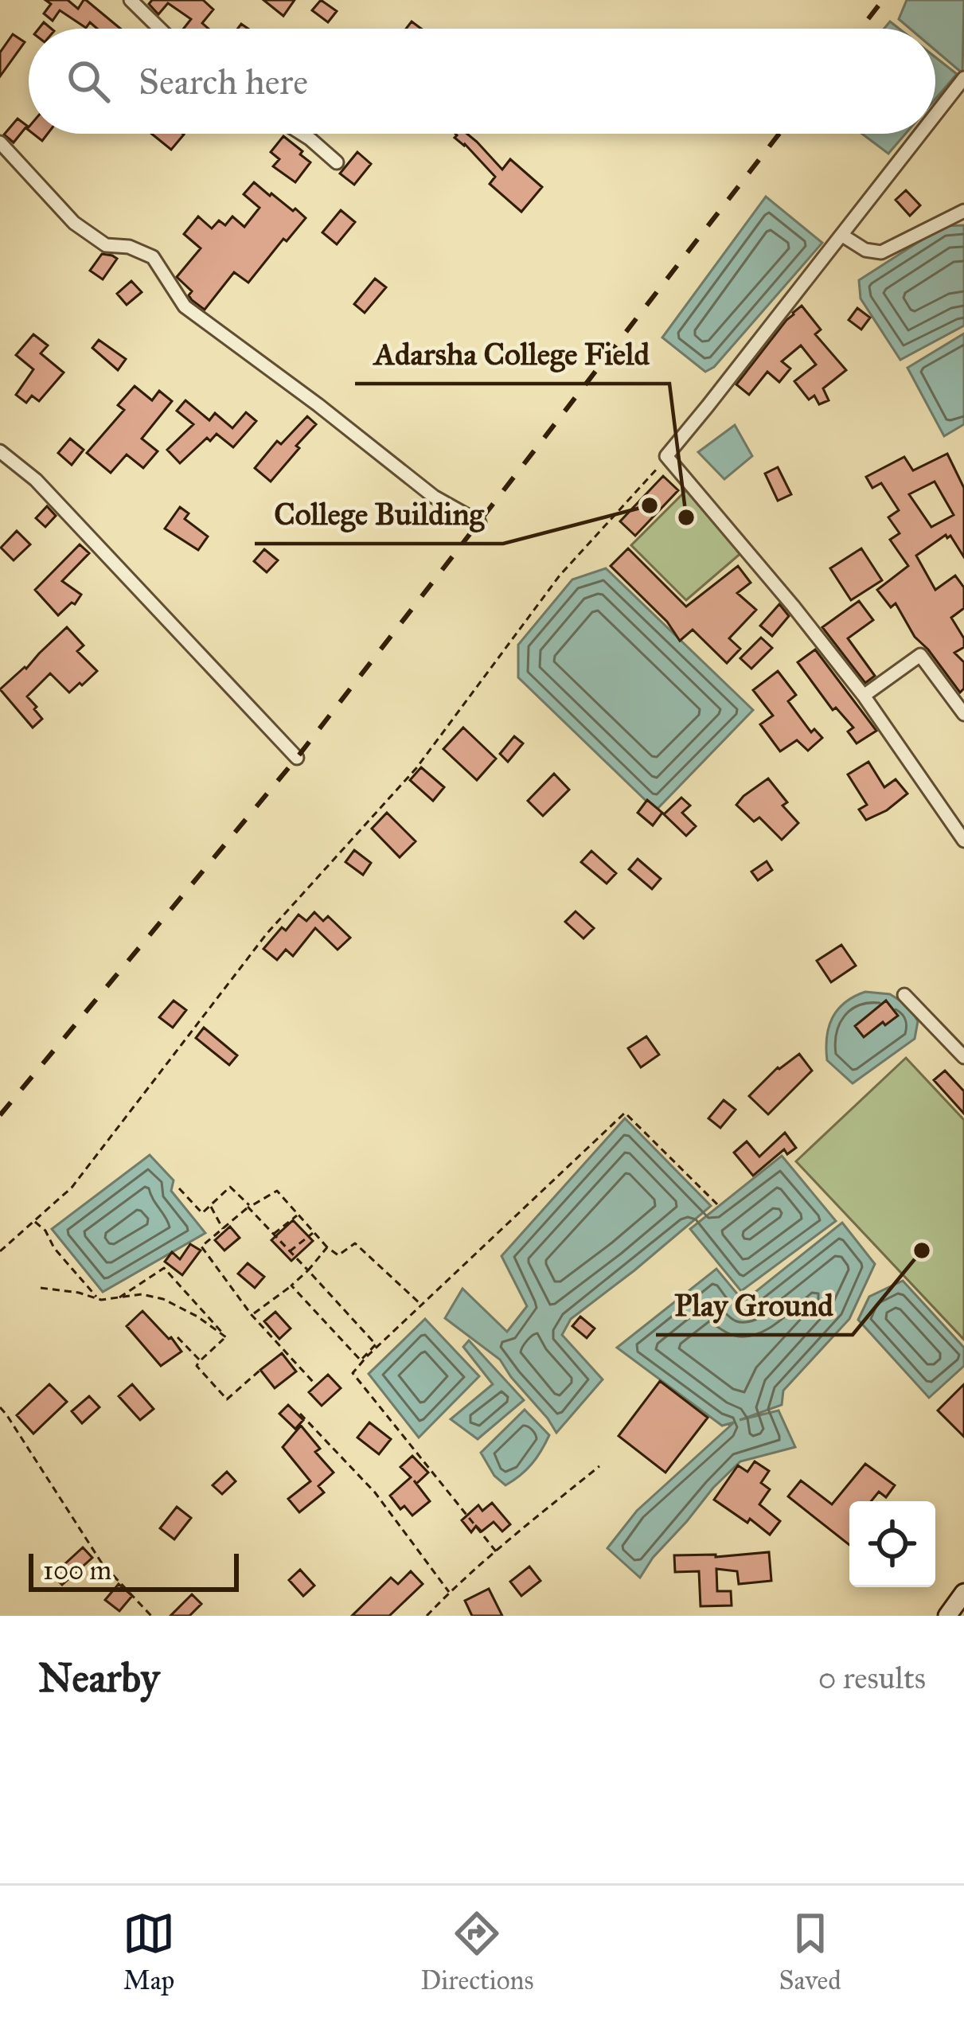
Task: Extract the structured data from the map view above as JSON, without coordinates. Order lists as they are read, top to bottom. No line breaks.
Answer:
{"places":["College Building","Adarsha College Field","Play Ground"],"scale_bar":"100 m","page":{"search":"Search here","scale":"100 m","heading":["Nearby","0 results"],"nav":["Map","Directions","Saved"]}}
